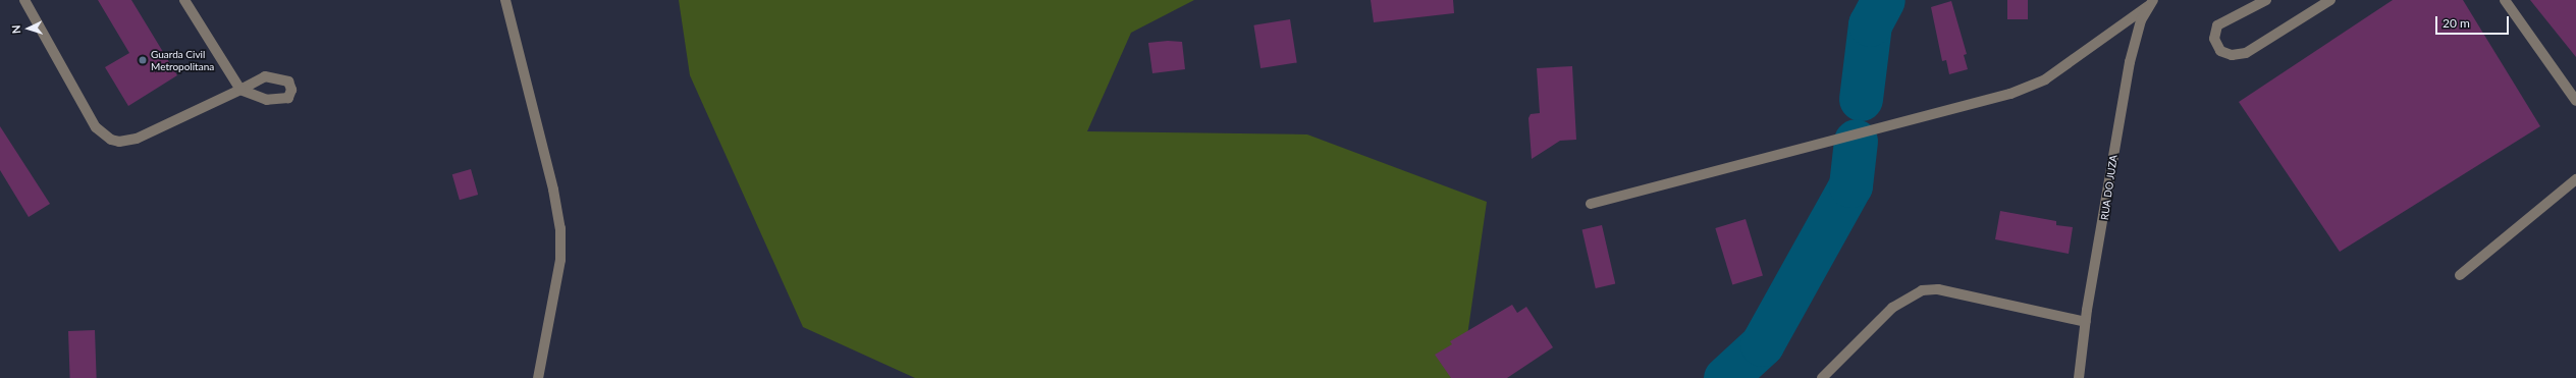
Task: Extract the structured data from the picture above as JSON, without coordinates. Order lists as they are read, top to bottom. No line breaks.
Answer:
{"streets":{"street":["RUA DO JUZA"]},"places":["Guarda Civil Metropolitana"],"scale_bar":"20 m","north":"left"}
